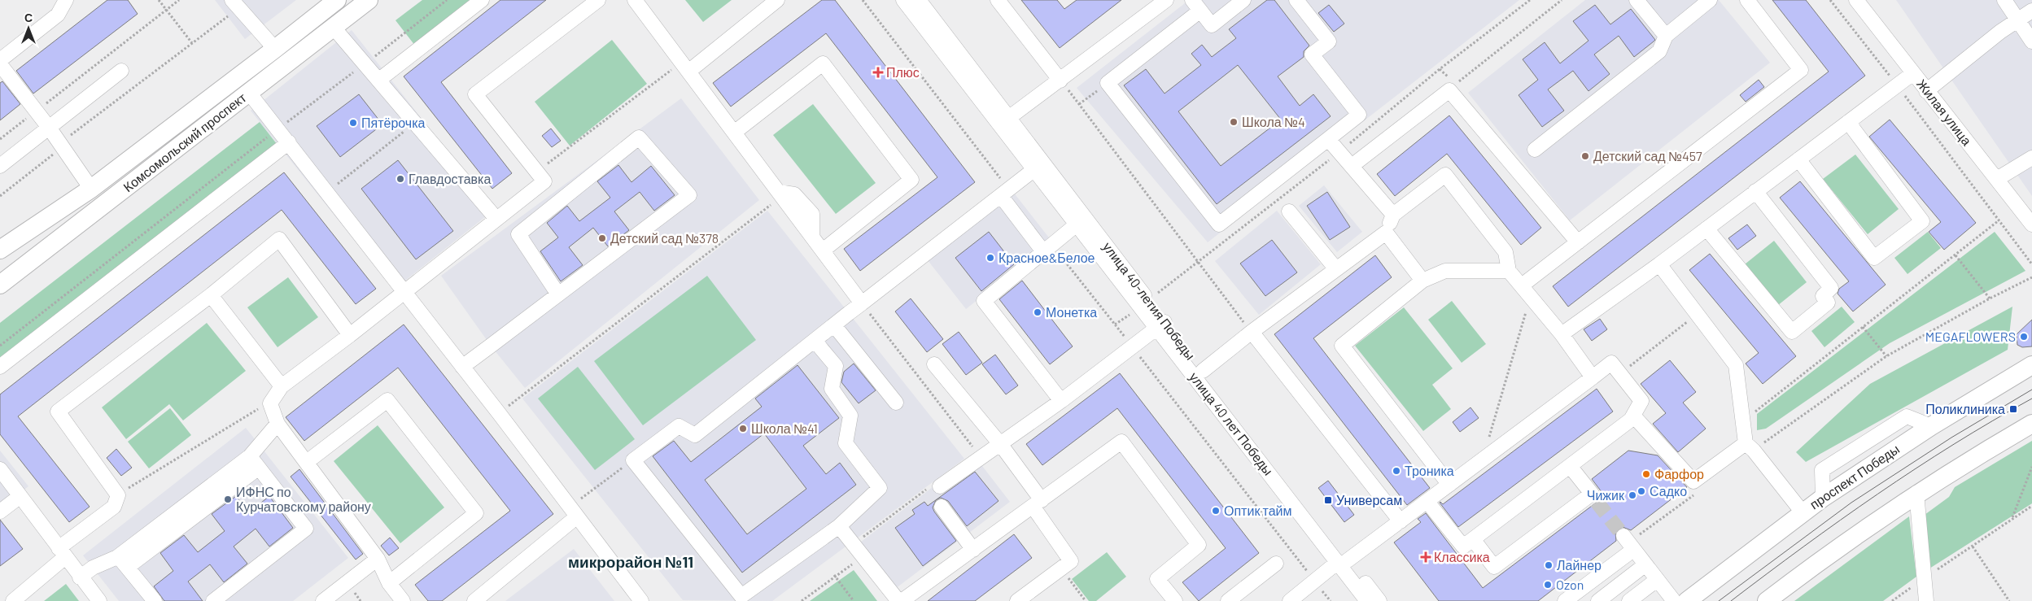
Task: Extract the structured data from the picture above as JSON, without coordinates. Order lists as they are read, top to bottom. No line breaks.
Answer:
{"streets":{"main road":["Комсомольский проспект","проспект Победы"],"street":["Жилая улица","улица 40-летия Победы","улица 40 лет Победы"]},"crossings":[["улица 40-летия Победы","улица 40 лет Победы"]],"districts":["микрорайон №11"],"places":{"health":["Плюс","Классика"],"other":["Школа №4","Пятёрочка","Детский сад №457","Главдоставка","Детский сад №378","Красное&Белое","Монетка","MEGAFLOWERS","Школа №41","Троника","Фарфор","Садко","Чижик","ИФНС по Курчатовскому району","Оптик тайм","Лайнер","Ozon"],"transit":["Поликлиника","Универсам"]},"north":"top"}
